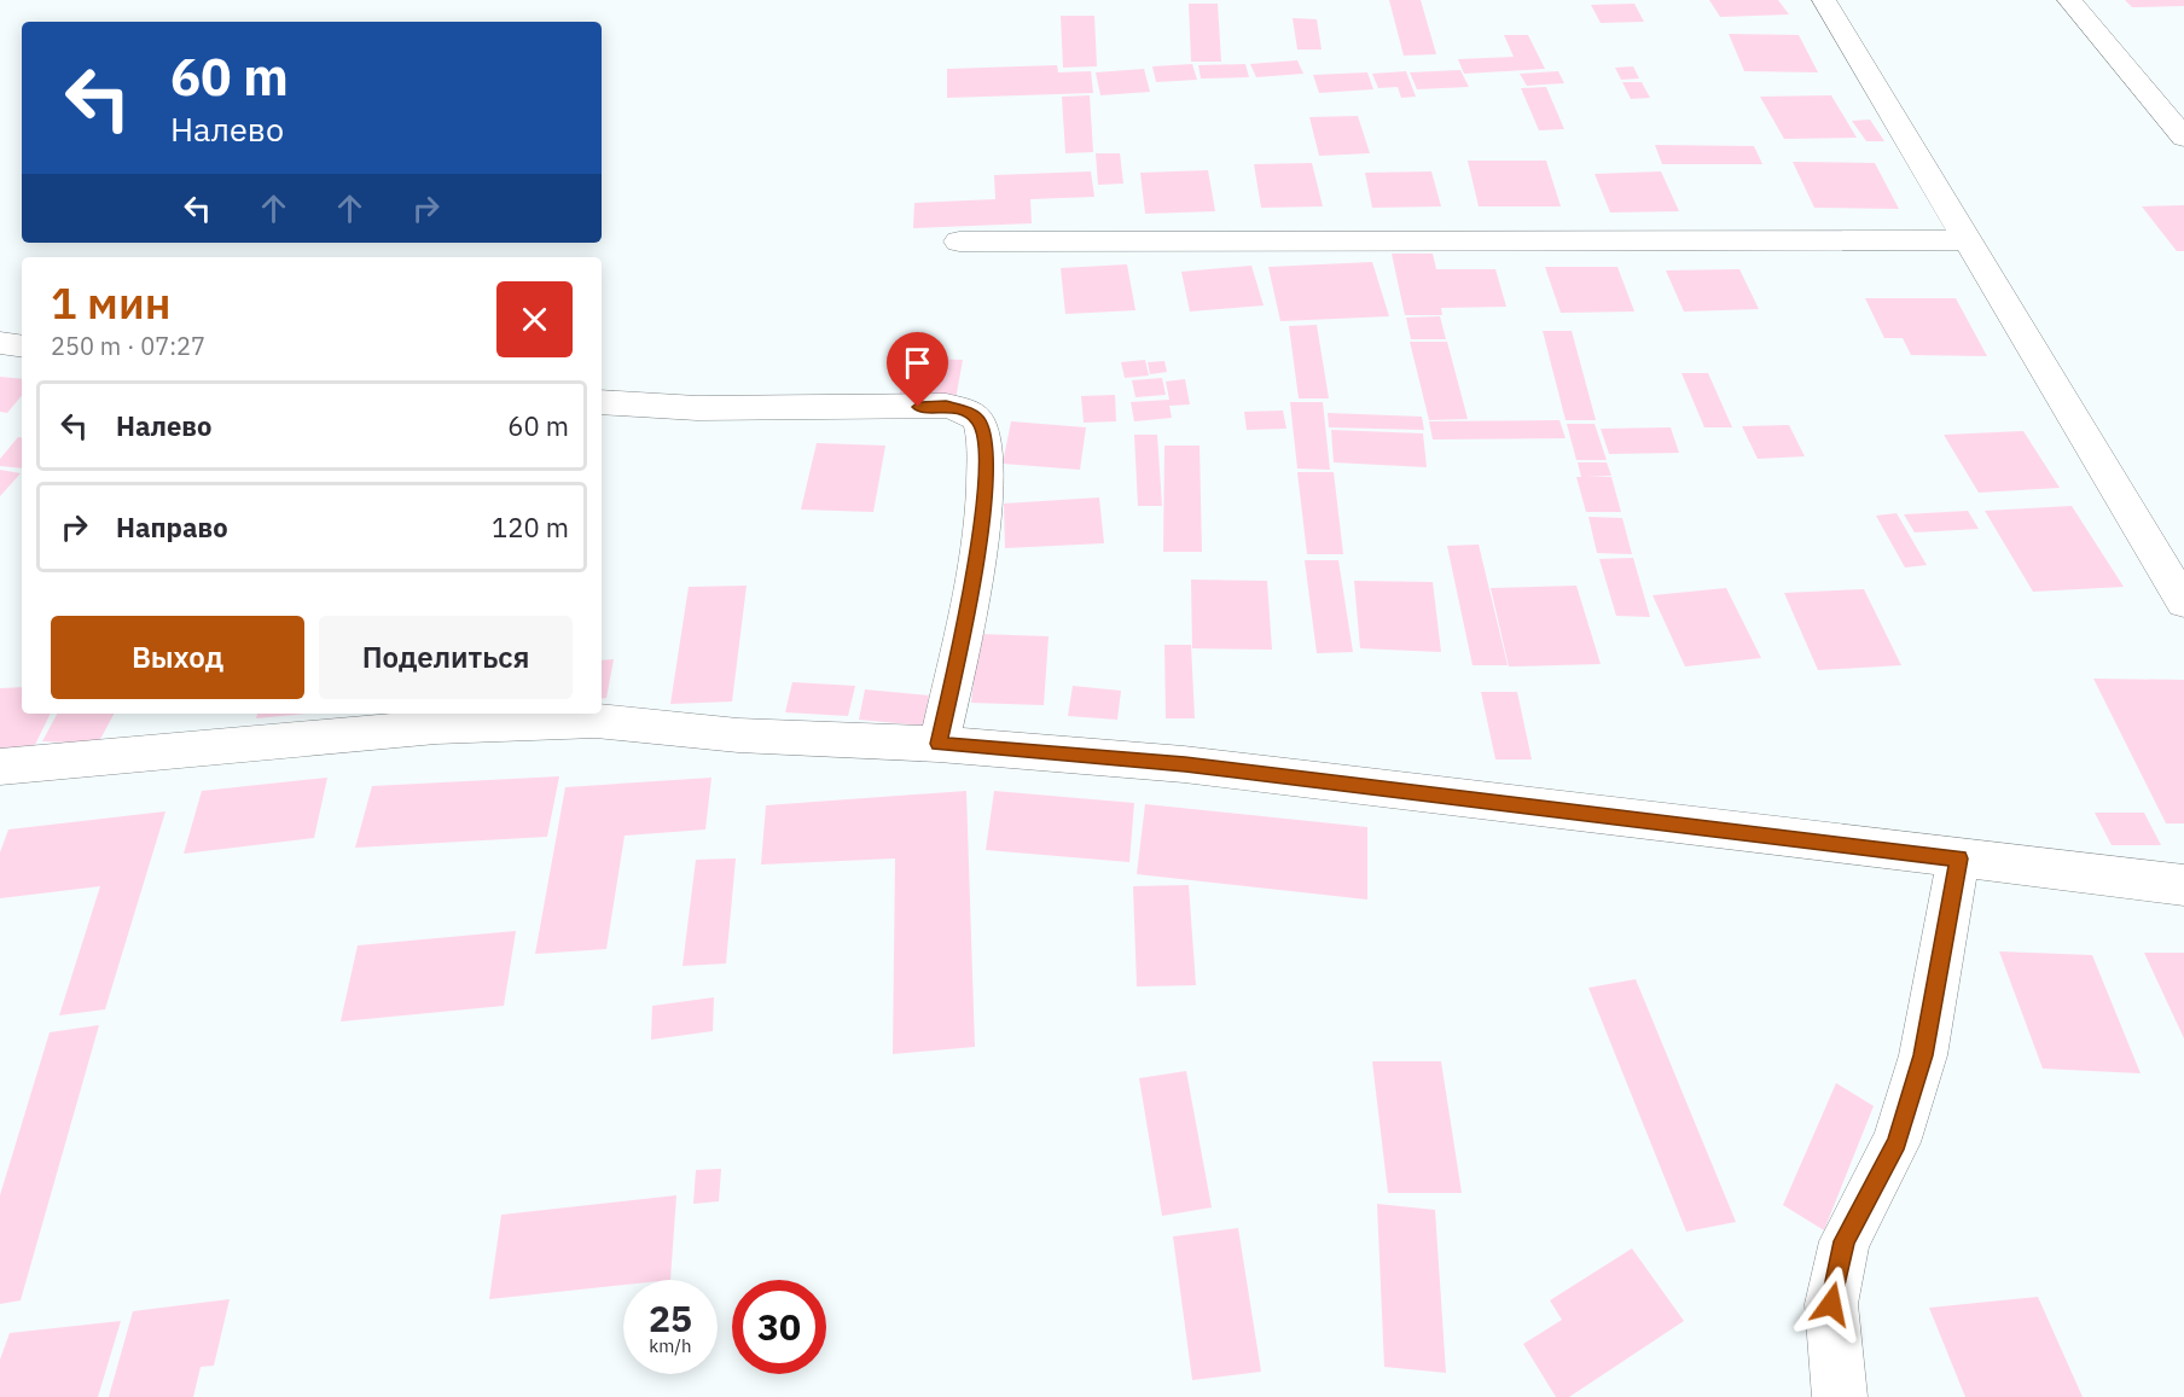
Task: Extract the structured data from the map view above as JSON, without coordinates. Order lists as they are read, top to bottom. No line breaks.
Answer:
{"page":{"turn":["60 m","Налево"],"heading":["1 мин","250 m · 07:27"],"list":[{"name":"Налево","value":"60 m"},{"name":"Направо","value":"120 m"}],"buttons":["Выход","Поделиться"],"speed":"25 km/h","limit":"30"}}
